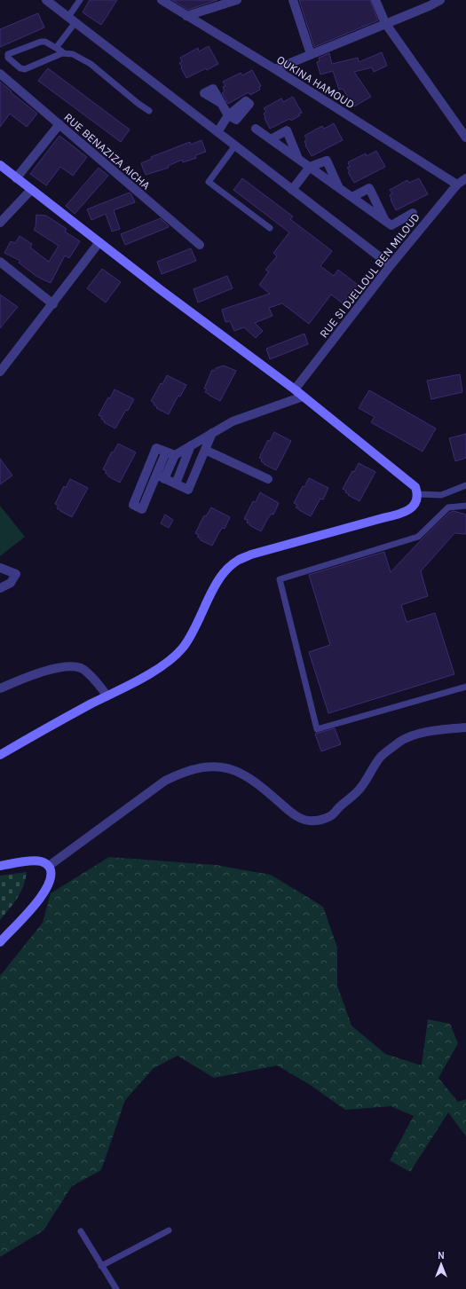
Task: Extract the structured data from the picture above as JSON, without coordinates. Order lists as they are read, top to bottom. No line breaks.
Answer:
{"streets":{"street":["OUKINA HAMOUD","RUE BENAZIZA AICHA","RUE SI DJELLOUL BEN MILOUD"]},"crossings":[["OUKINA HAMOUD","RUE SI DJELLOUL BEN MILOUD"]],"north":"top"}
